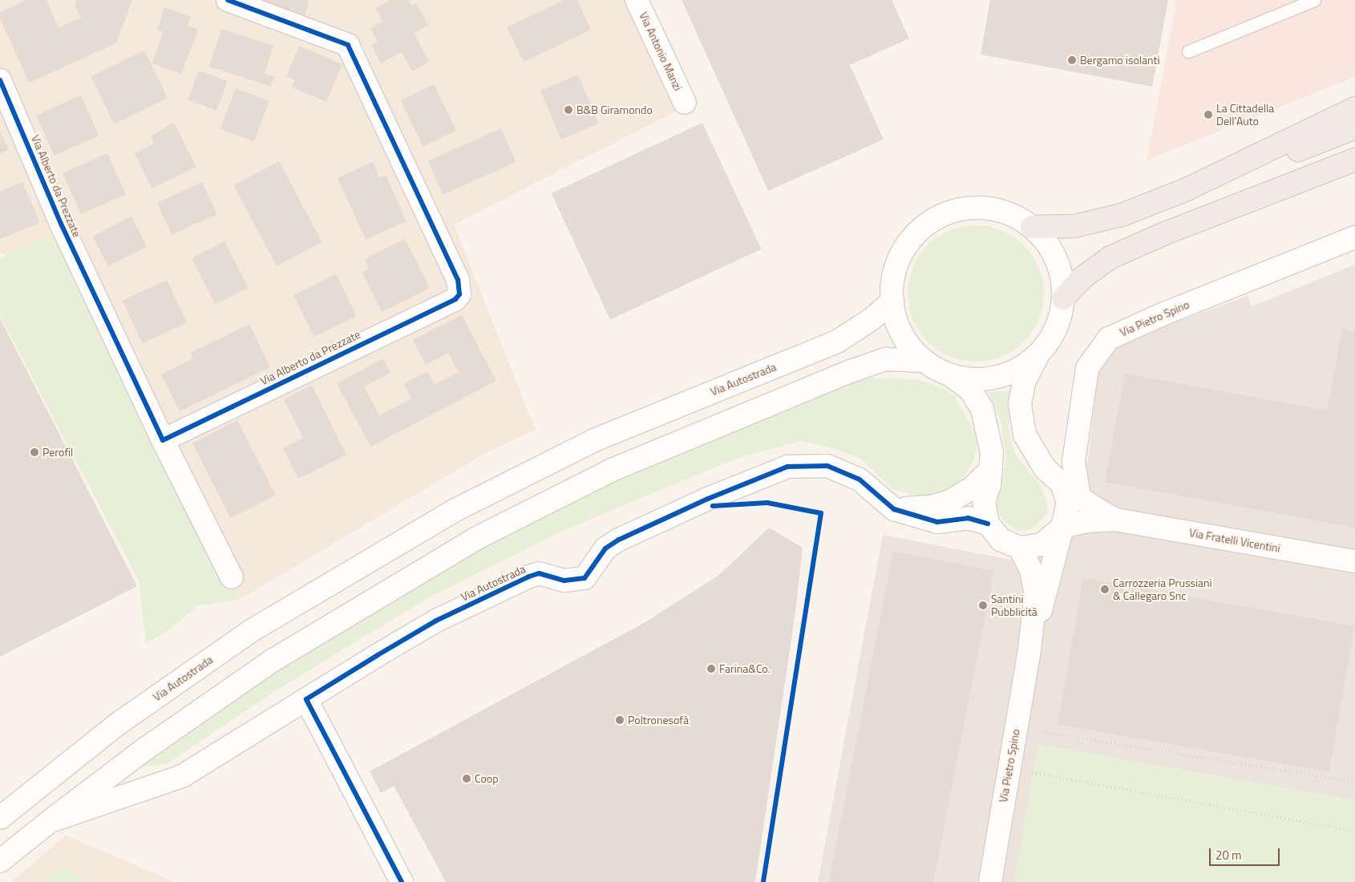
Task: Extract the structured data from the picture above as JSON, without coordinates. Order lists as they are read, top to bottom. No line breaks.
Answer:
{"streets":{"street":["Via Antonio Manzi","Via Alberto da Prezzate","Via Pietro Spino","Via Autostrada","Via Fratelli Vicentini"]},"crossings":[["Via Pietro Spino","Via Autostrada"],["Via Pietro Spino","Via Fratelli Vicentini"]],"places":["Bergamo isolanti","B&B Giramondo","La Cittadella Dell'Auto","Perofil","Carrozzeria Prussiani & Callegaro Snc","Santini Pubblicità","Farina&Co.","Poltronesofà","Coop"],"scale_bar":"20 m"}
